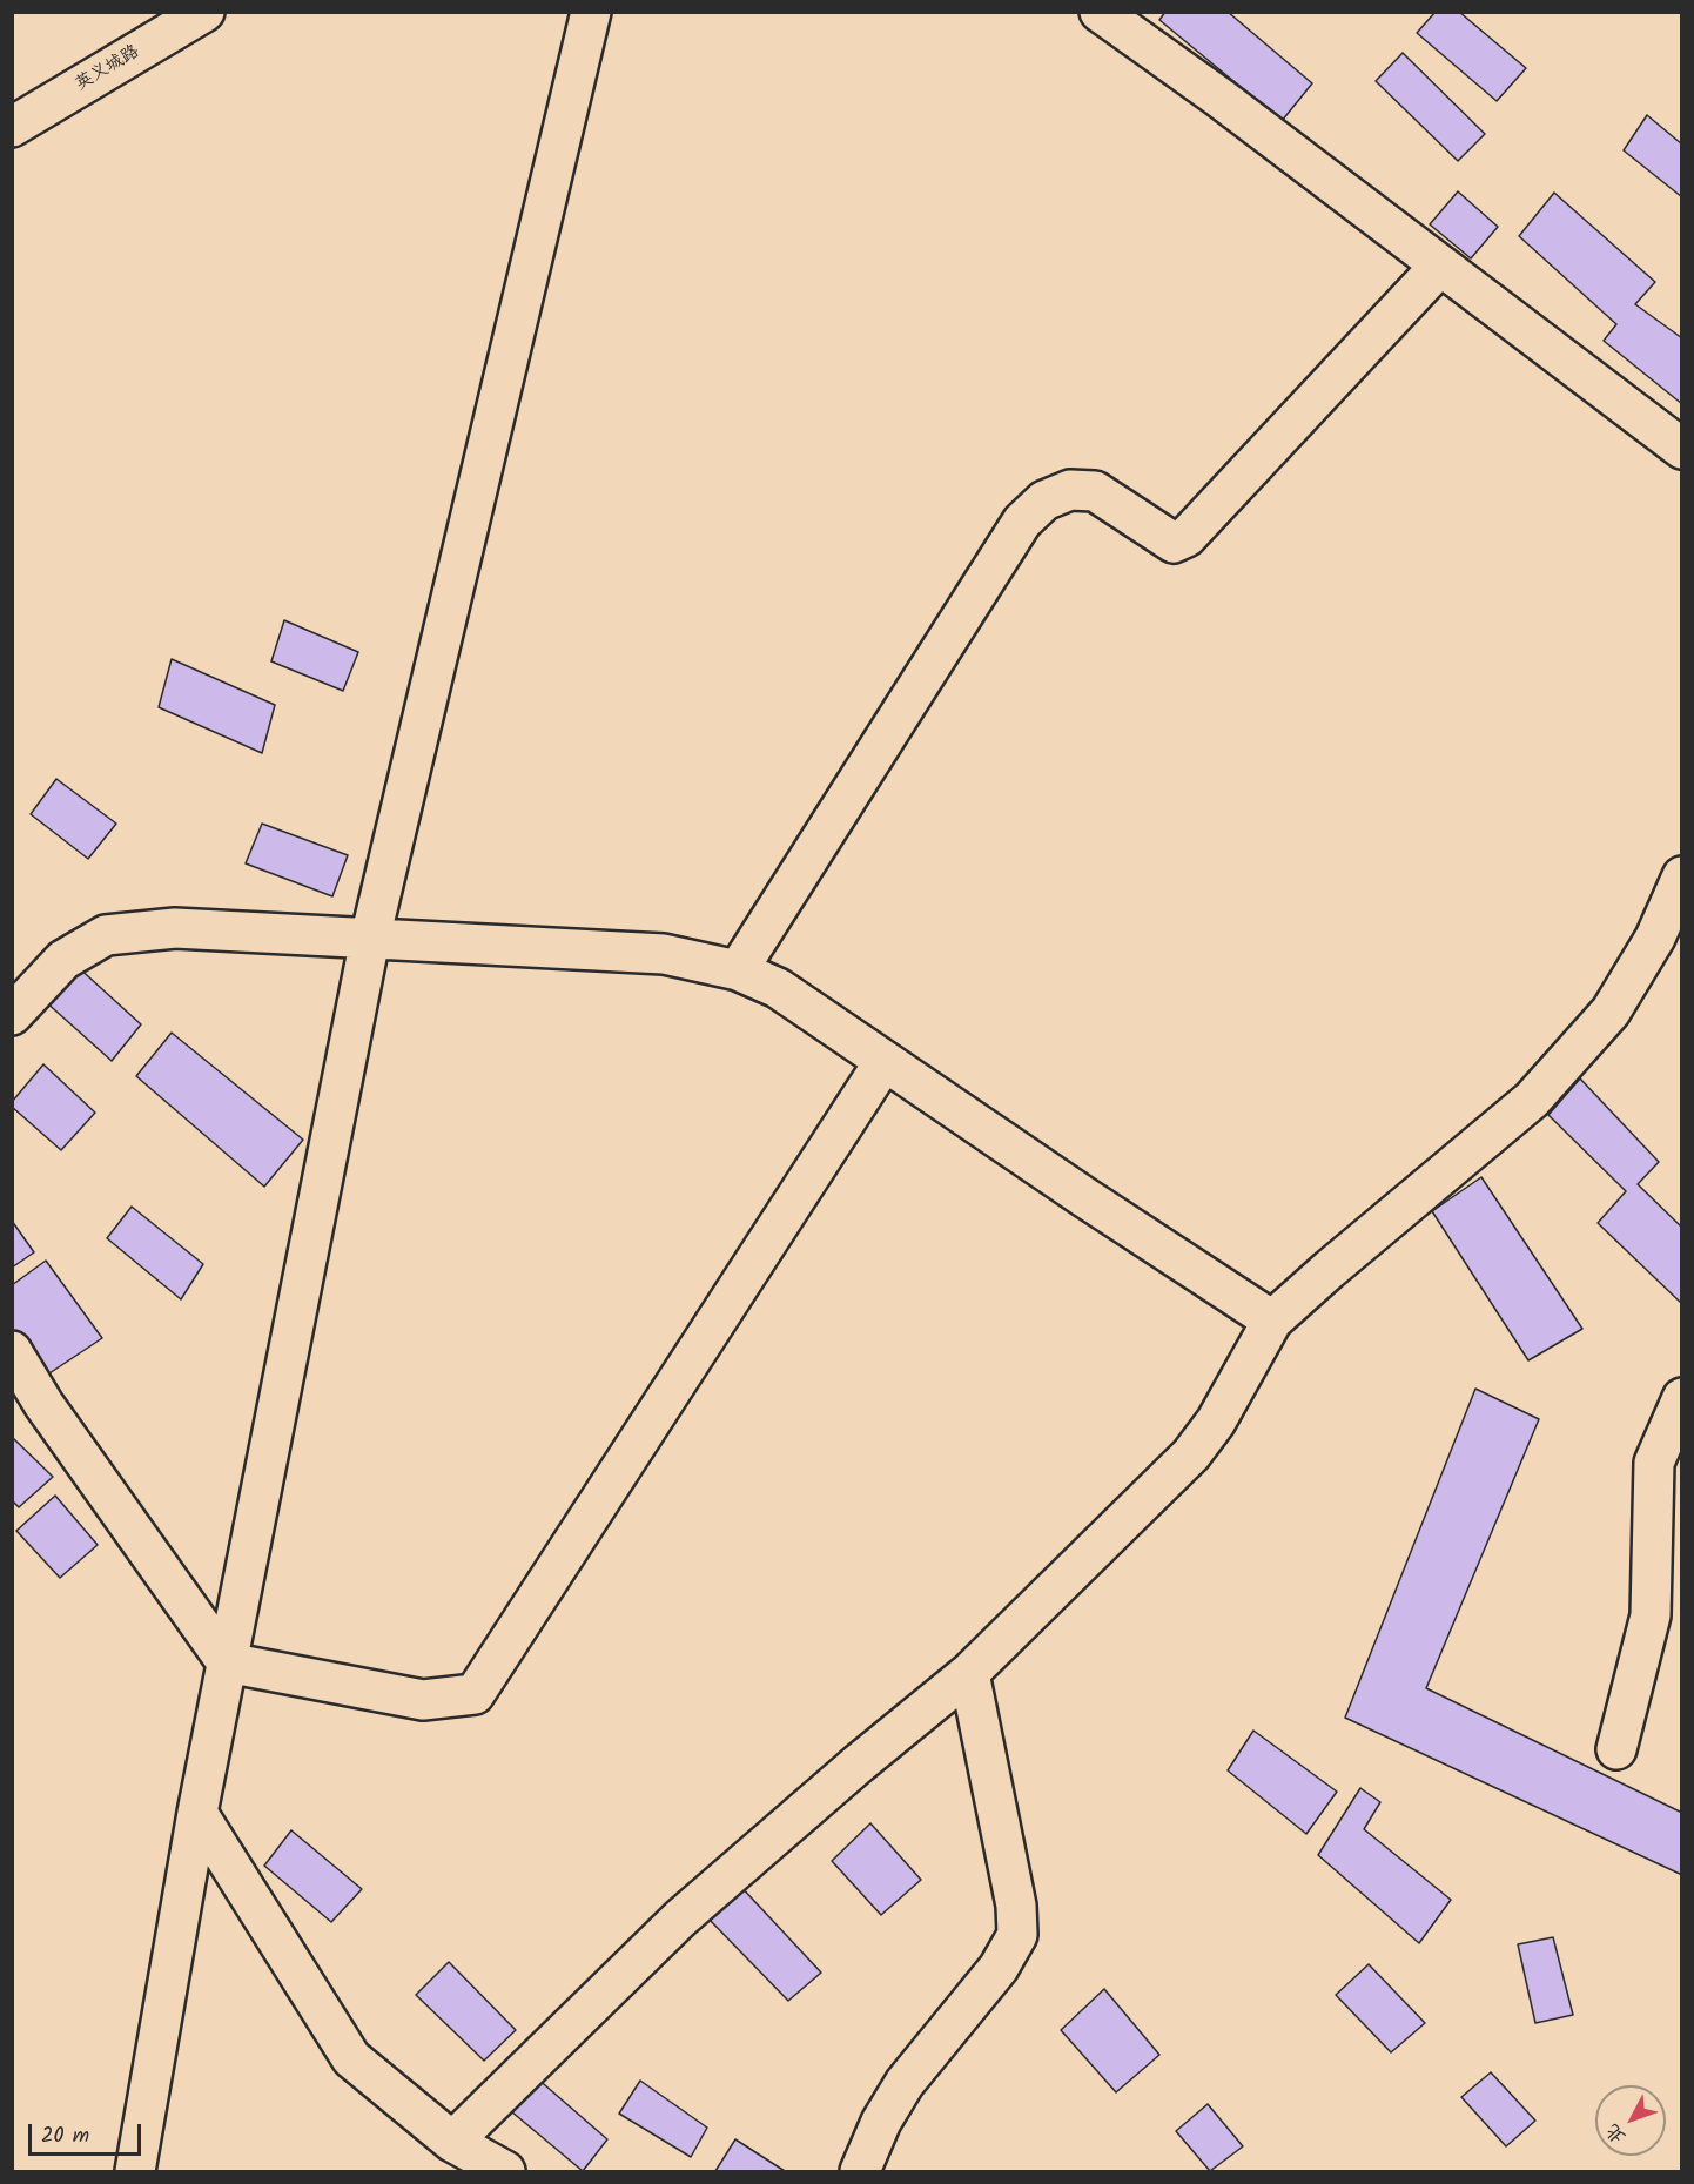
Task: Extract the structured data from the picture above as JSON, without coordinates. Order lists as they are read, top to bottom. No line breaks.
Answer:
{"streets":{"street":["英义城路"]},"scale_bar":"20 m","north":"bottom left"}
